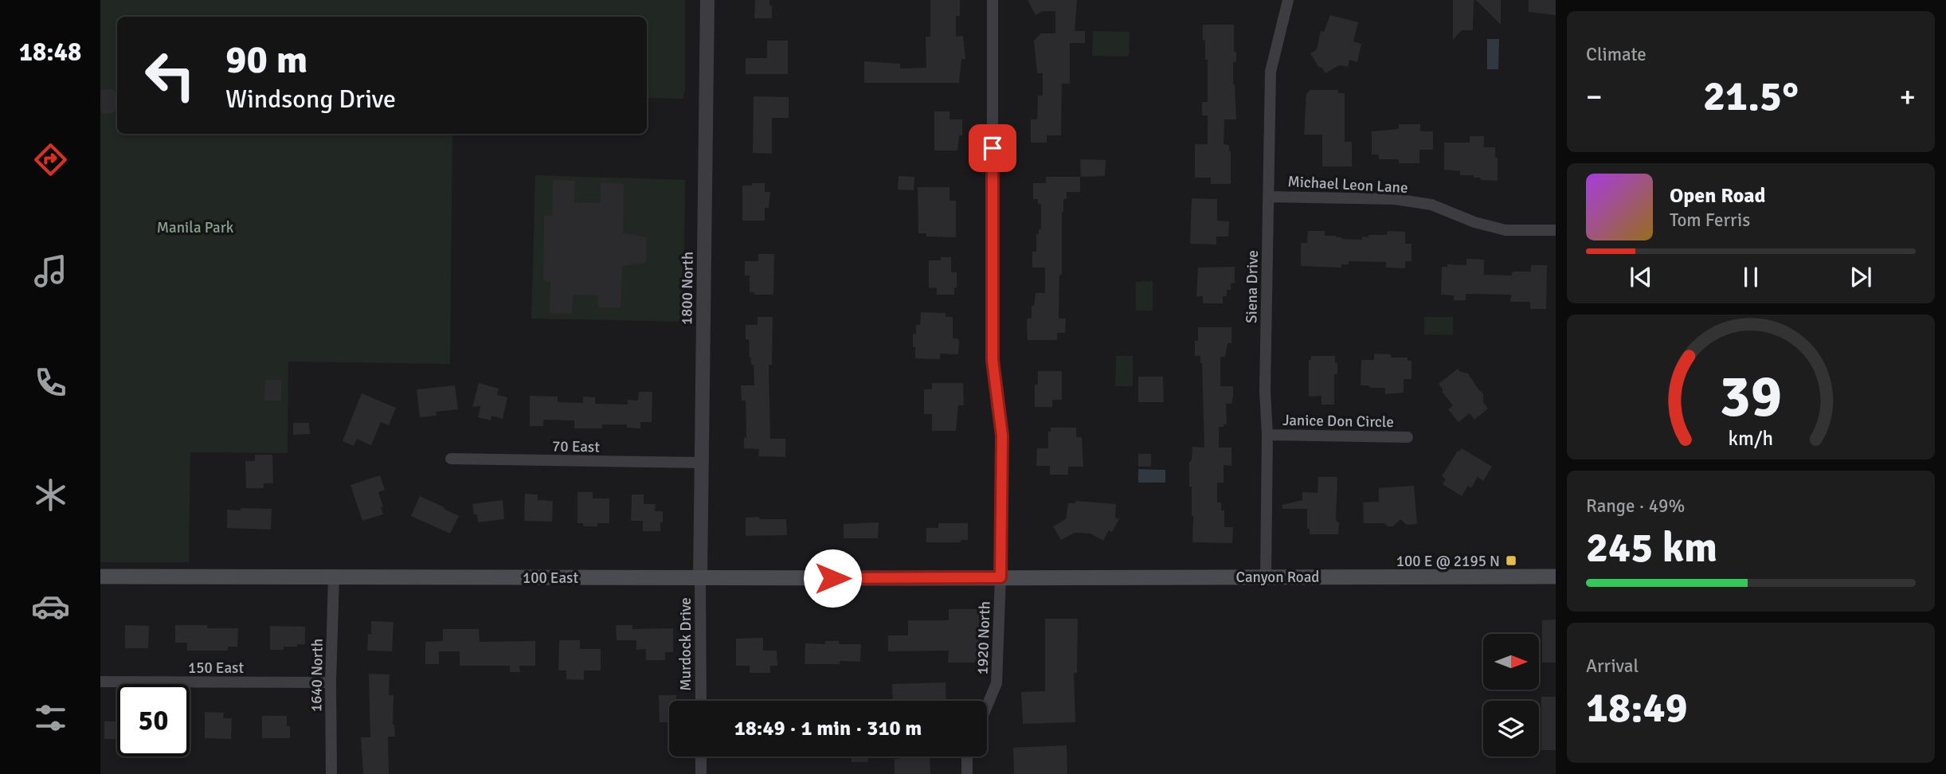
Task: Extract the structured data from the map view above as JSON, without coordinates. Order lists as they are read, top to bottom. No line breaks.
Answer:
{"streets":{"main road":["Canyon Road","100 East"],"street":["Michael Leon Lane","Siena Drive","1800 North","Janice Don Circle","70 East","1920 North","Murdock Drive","150 East","1640 North"]},"crossings":[["Michael Leon Lane","Siena Drive"],["Siena Drive","Janice Don Circle"],["Siena Drive","Canyon Road"],["1800 North","70 East"],["1800 North","100 East"],["1800 North","Murdock Drive"],["Canyon Road","100 East"],["Canyon Road","1920 North"],["100 East","1920 North"],["100 East","Murdock Drive"],["100 East","1640 North"],["150 East","1640 North"]],"parks":["Manila Park"],"places":{"transit":["100 E @ 2195 N"]},"north":"right","page":{"tabs":"18:48","tile":["Climate",["Range · 49%","245 km"],["Arrival","18:49"]],"turn":["90 m","Windsong Drive"],"heat":["−","21.5°","+"],"song":["Open Road","Tom Ferris"],"limit":"50","trip":"18:49 · 1 min · 310 m","gauge":["39","km/h"]}}
